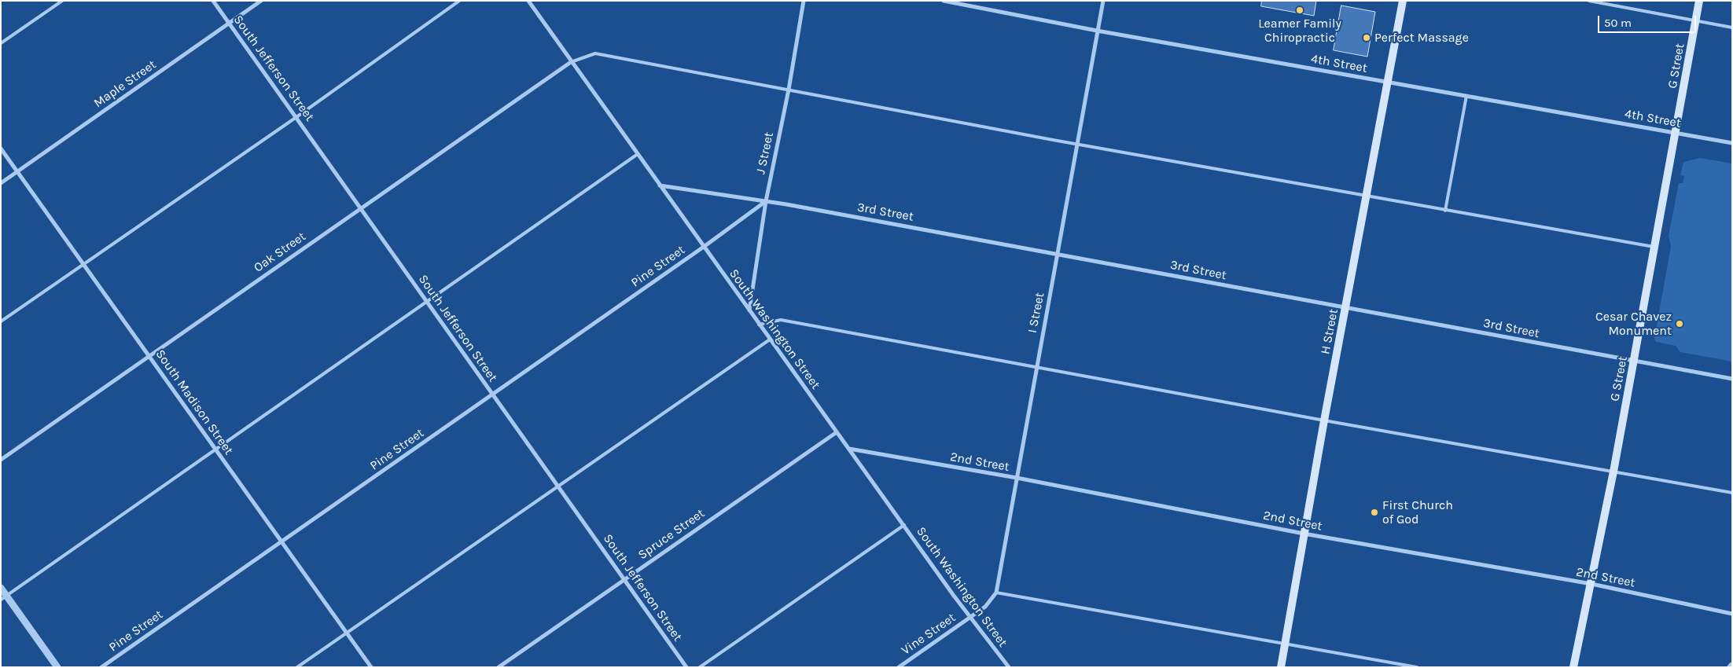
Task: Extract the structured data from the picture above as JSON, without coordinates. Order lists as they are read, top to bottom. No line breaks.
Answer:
{"streets":{"main road":["G Street","H Street"],"street":["4th Street","South Jefferson Street","Maple Street","J Street","3rd Street","Oak Street","Pine Street","I Street","South Washington Street","South Madison Street","2nd Street","Spruce Street","Vine Street"]},"crossings":[["4th Street","G Street"],["4th Street","I Street"],["4th Street","H Street"],["G Street","3rd Street"],["G Street","2nd Street"],["South Jefferson Street","Maple Street"],["South Jefferson Street","Oak Street"],["South Jefferson Street","Pine Street"],["South Jefferson Street","Spruce Street"],["Maple Street","South Madison Street"],["J Street","3rd Street"],["J Street","Pine Street"],["J Street","South Washington Street"],["3rd Street","Pine Street"],["3rd Street","I Street"],["3rd Street","South Washington Street"],["3rd Street","H Street"],["Oak Street","South Washington Street"],["Oak Street","South Madison Street"],["Pine Street","South Washington Street"],["Pine Street","South Madison Street"],["I Street","2nd Street"],["South Washington Street","2nd Street"],["South Washington Street","Spruce Street"],["South Washington Street","Vine Street"],["H Street","2nd Street"]],"places":["Leamer Family Chiropractic","Perfect Massage","Cesar Chavez Monument","First Church of God"],"scale_bar":"50 m"}
